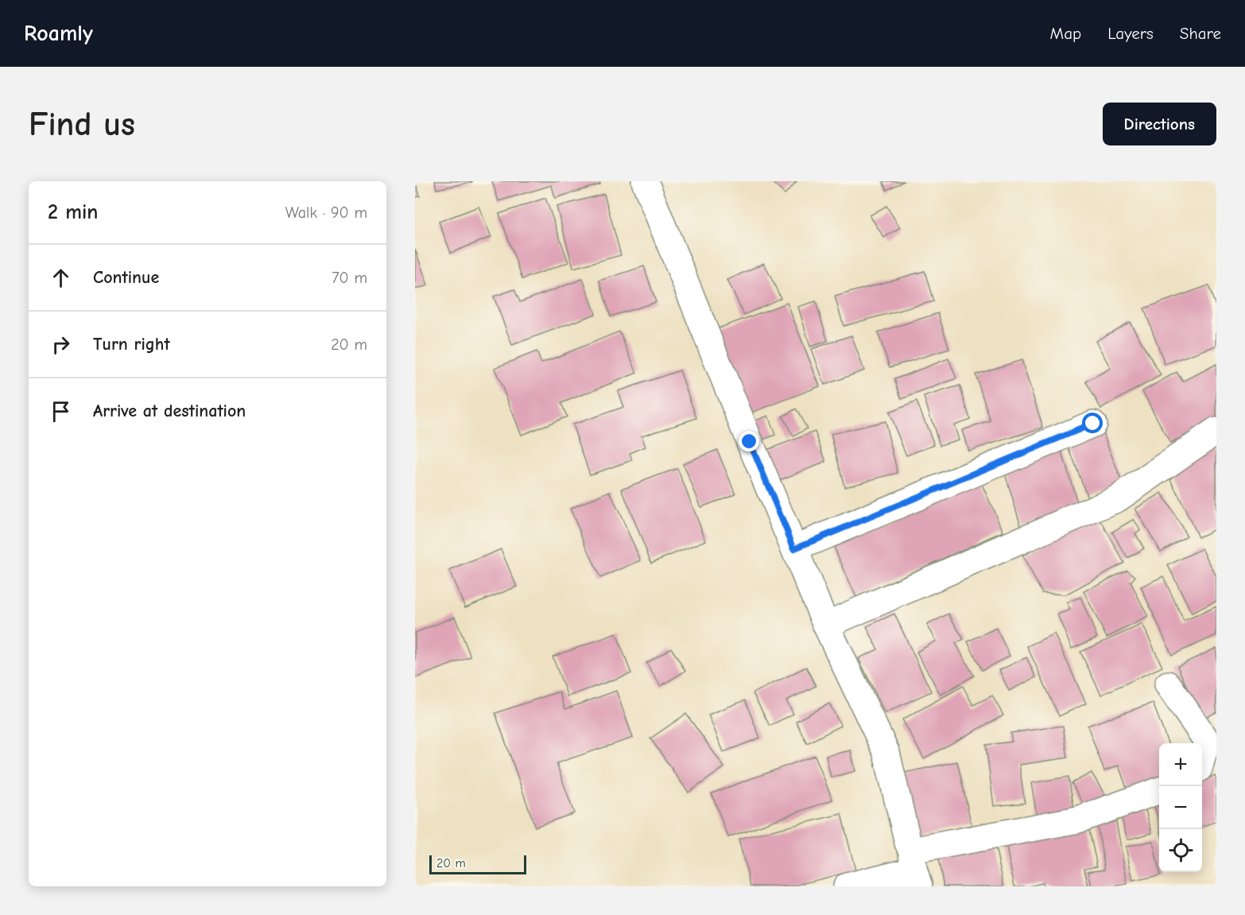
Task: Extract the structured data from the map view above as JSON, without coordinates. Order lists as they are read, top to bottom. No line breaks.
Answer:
{"scale_bar":"20 m","page":{"header":"Roamly","nav":["Map","Layers","Share"],"buttons":"Directions","title":"Find us","heading":["2 min","Walk · 90 m"],"list":[["Continue","70 m"],["Turn right","20 m"],"Arrive at destination"],"map_buttons":["+","−"],"scale":"20 m"}}
